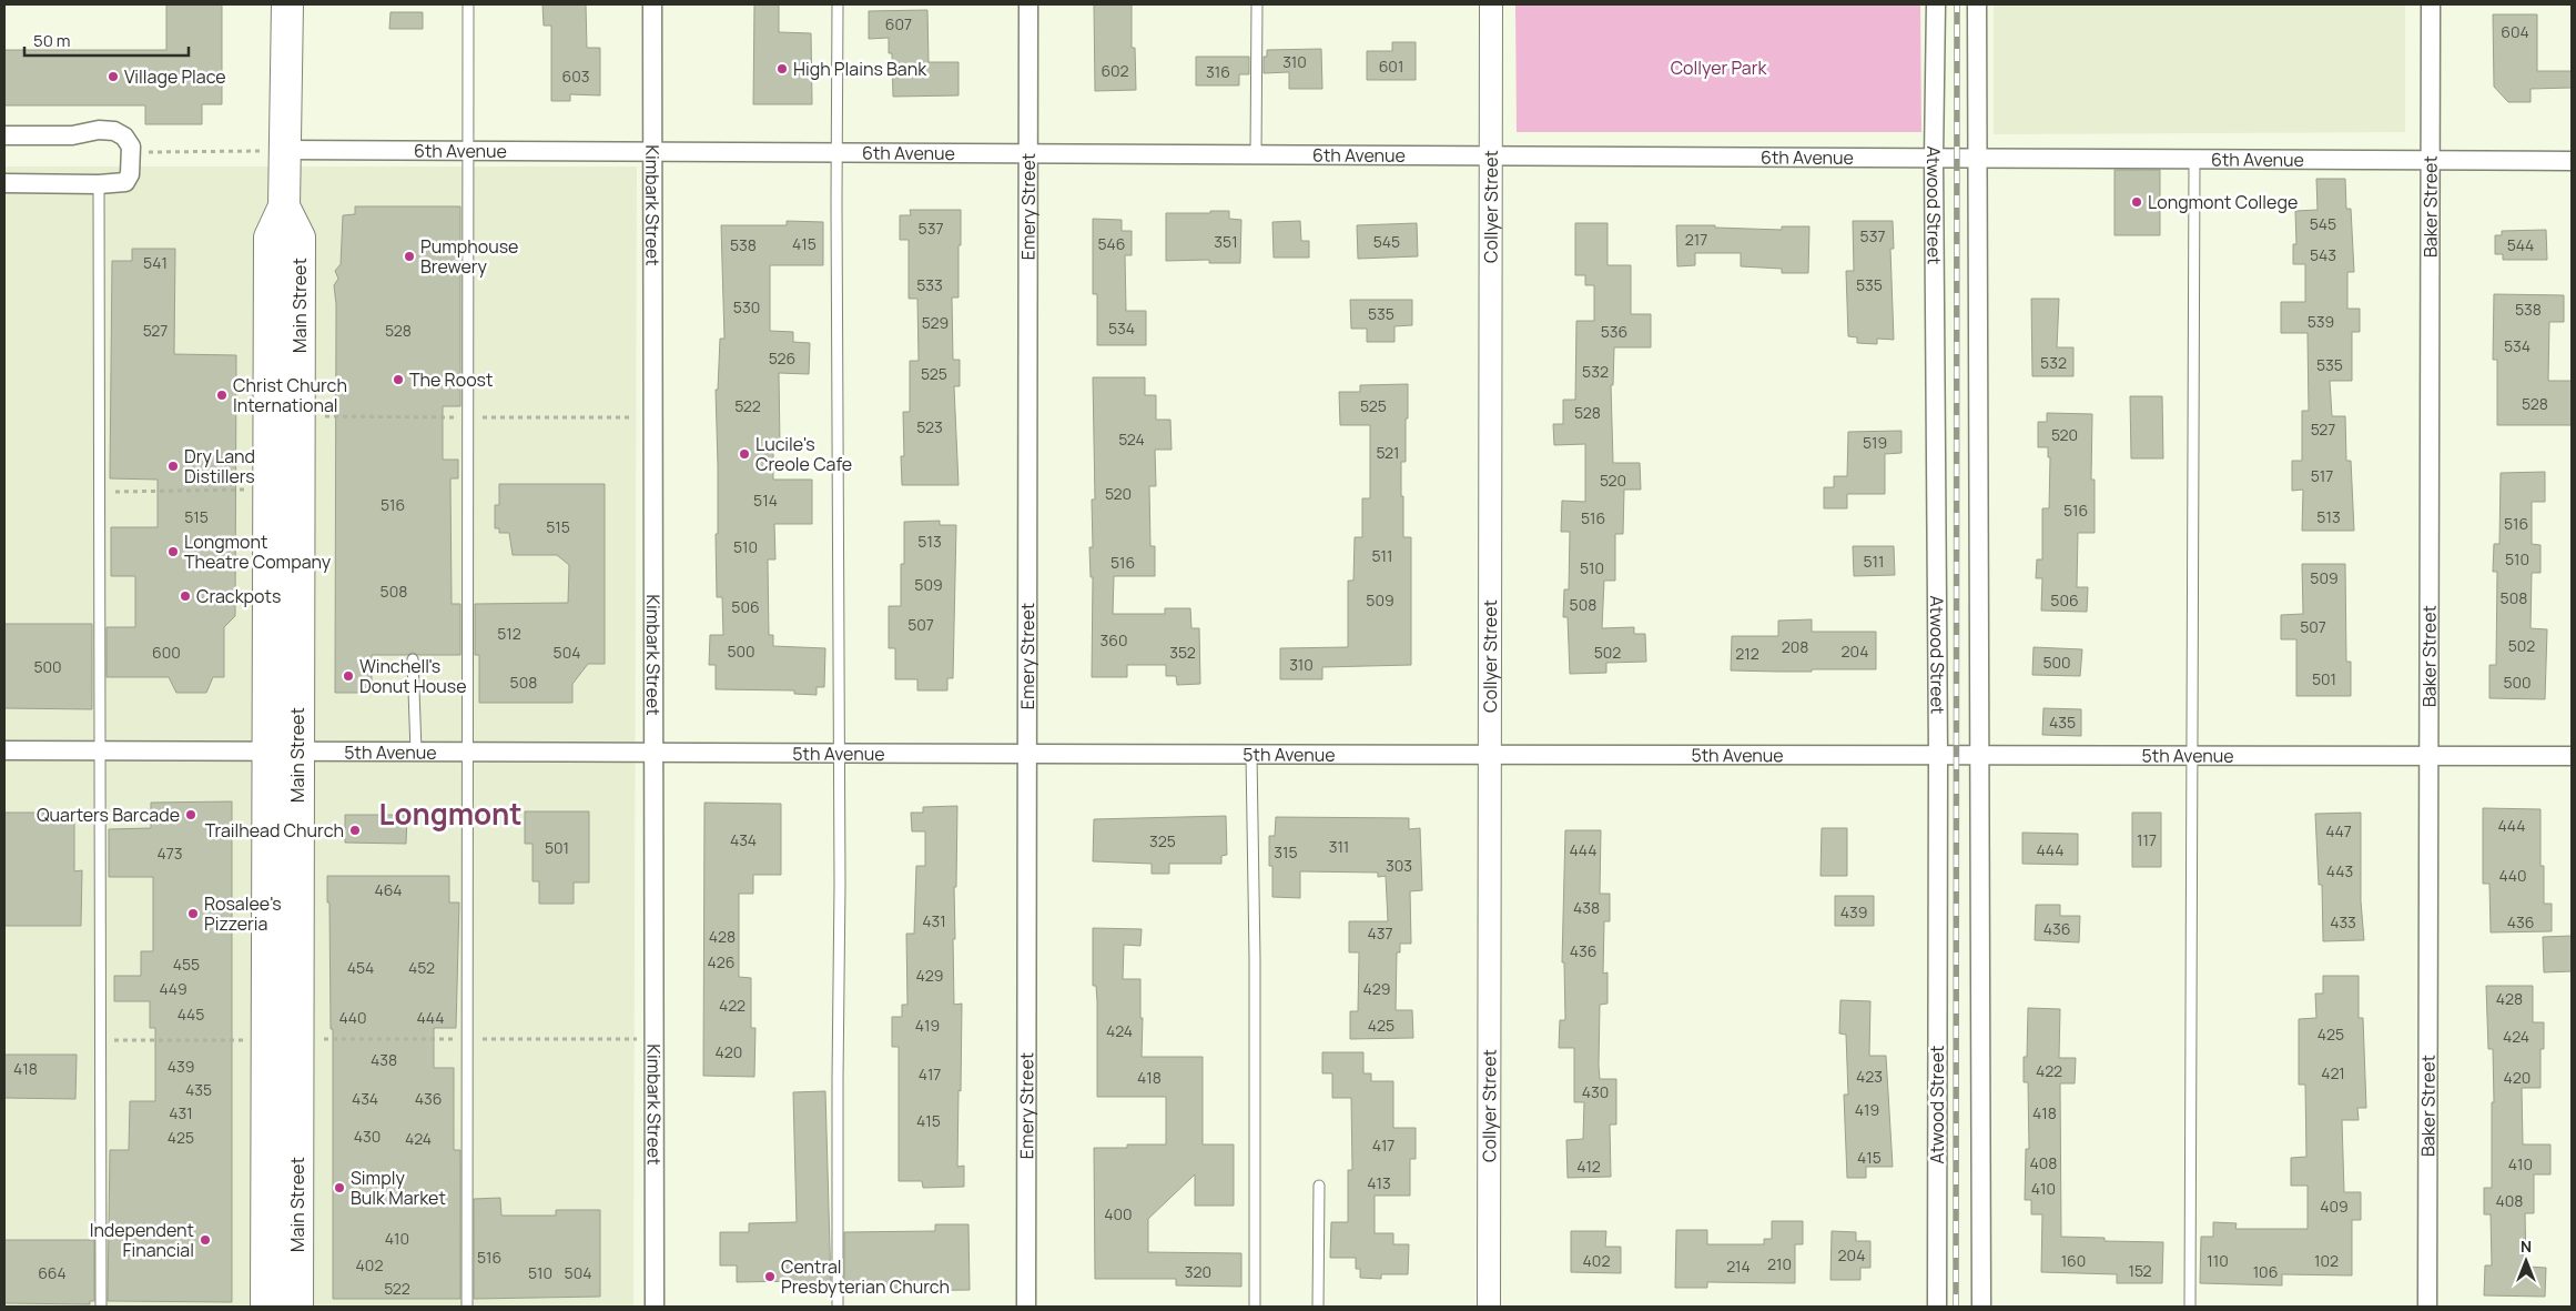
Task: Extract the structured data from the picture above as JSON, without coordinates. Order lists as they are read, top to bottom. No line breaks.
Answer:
{"streets":{"highway":["Main Street"],"street":["6th Avenue","Collyer Street","Kimbark Street","Emery Street","Atwood Street","Baker Street","5th Avenue"]},"crossings":[["6th Avenue","Collyer Street"],["6th Avenue","Kimbark Street"],["6th Avenue","Emery Street"],["6th Avenue","Atwood Street"],["6th Avenue","Baker Street"],["6th Avenue","Main Street"],["Collyer Street","5th Avenue"],["Kimbark Street","5th Avenue"],["Emery Street","5th Avenue"],["Atwood Street","5th Avenue"],["Baker Street","5th Avenue"],["Main Street","5th Avenue"]],"districts":["Longmont"],"parks":["Collyer Park"],"places":["High Plains Bank","Village Place","Longmont College","Pumphouse Brewery","The Roost","Christ Church International","Lucile's Creole Cafe","Dry Land Distillers","Longmont Theatre Company","Crackpots","Winchell's Donut House","Quarters Barcade","Trailhead Church","Rosalee's Pizzeria","Simply Bulk Market","Independent Financial","Central Presbyterian Church"],"house_numbers":["607","604","310","601","602","316","603","545","537","537","217","351","545","415","546","538","544","543","541","533","535","530","538","535","539","529","534","527","528","536","534","526","532","535","532","525","528","522","525","528","523","527","520","524","519","521","517","520","520","514","516","516","515","513","516","516","515","513","510","511","510","511","516","510","509","509","508","508","509","506","508","506","507","507","512","360","502","208","500","204","600","504","352","502","212","500","310","500","501","508","500","435","444","447","434","117","325","311","501","444","444","315","473","303","443","440","464","438","439","431","433","436","436","437","428","436","426","455","454","452","429","449","429","428","422","445","440","444","419","425","424","425","424","420","438","439","418","422","421","417","423","418","420","435","430","434","436","419","431","418","415","430","425","424","417","415","408","410","412","413","410","408","409","400","410","204","516","402","160","110","102","210","402","214","152","320","106","664","510","504","522"],"scale_bar":"50 m","north":"top"}
